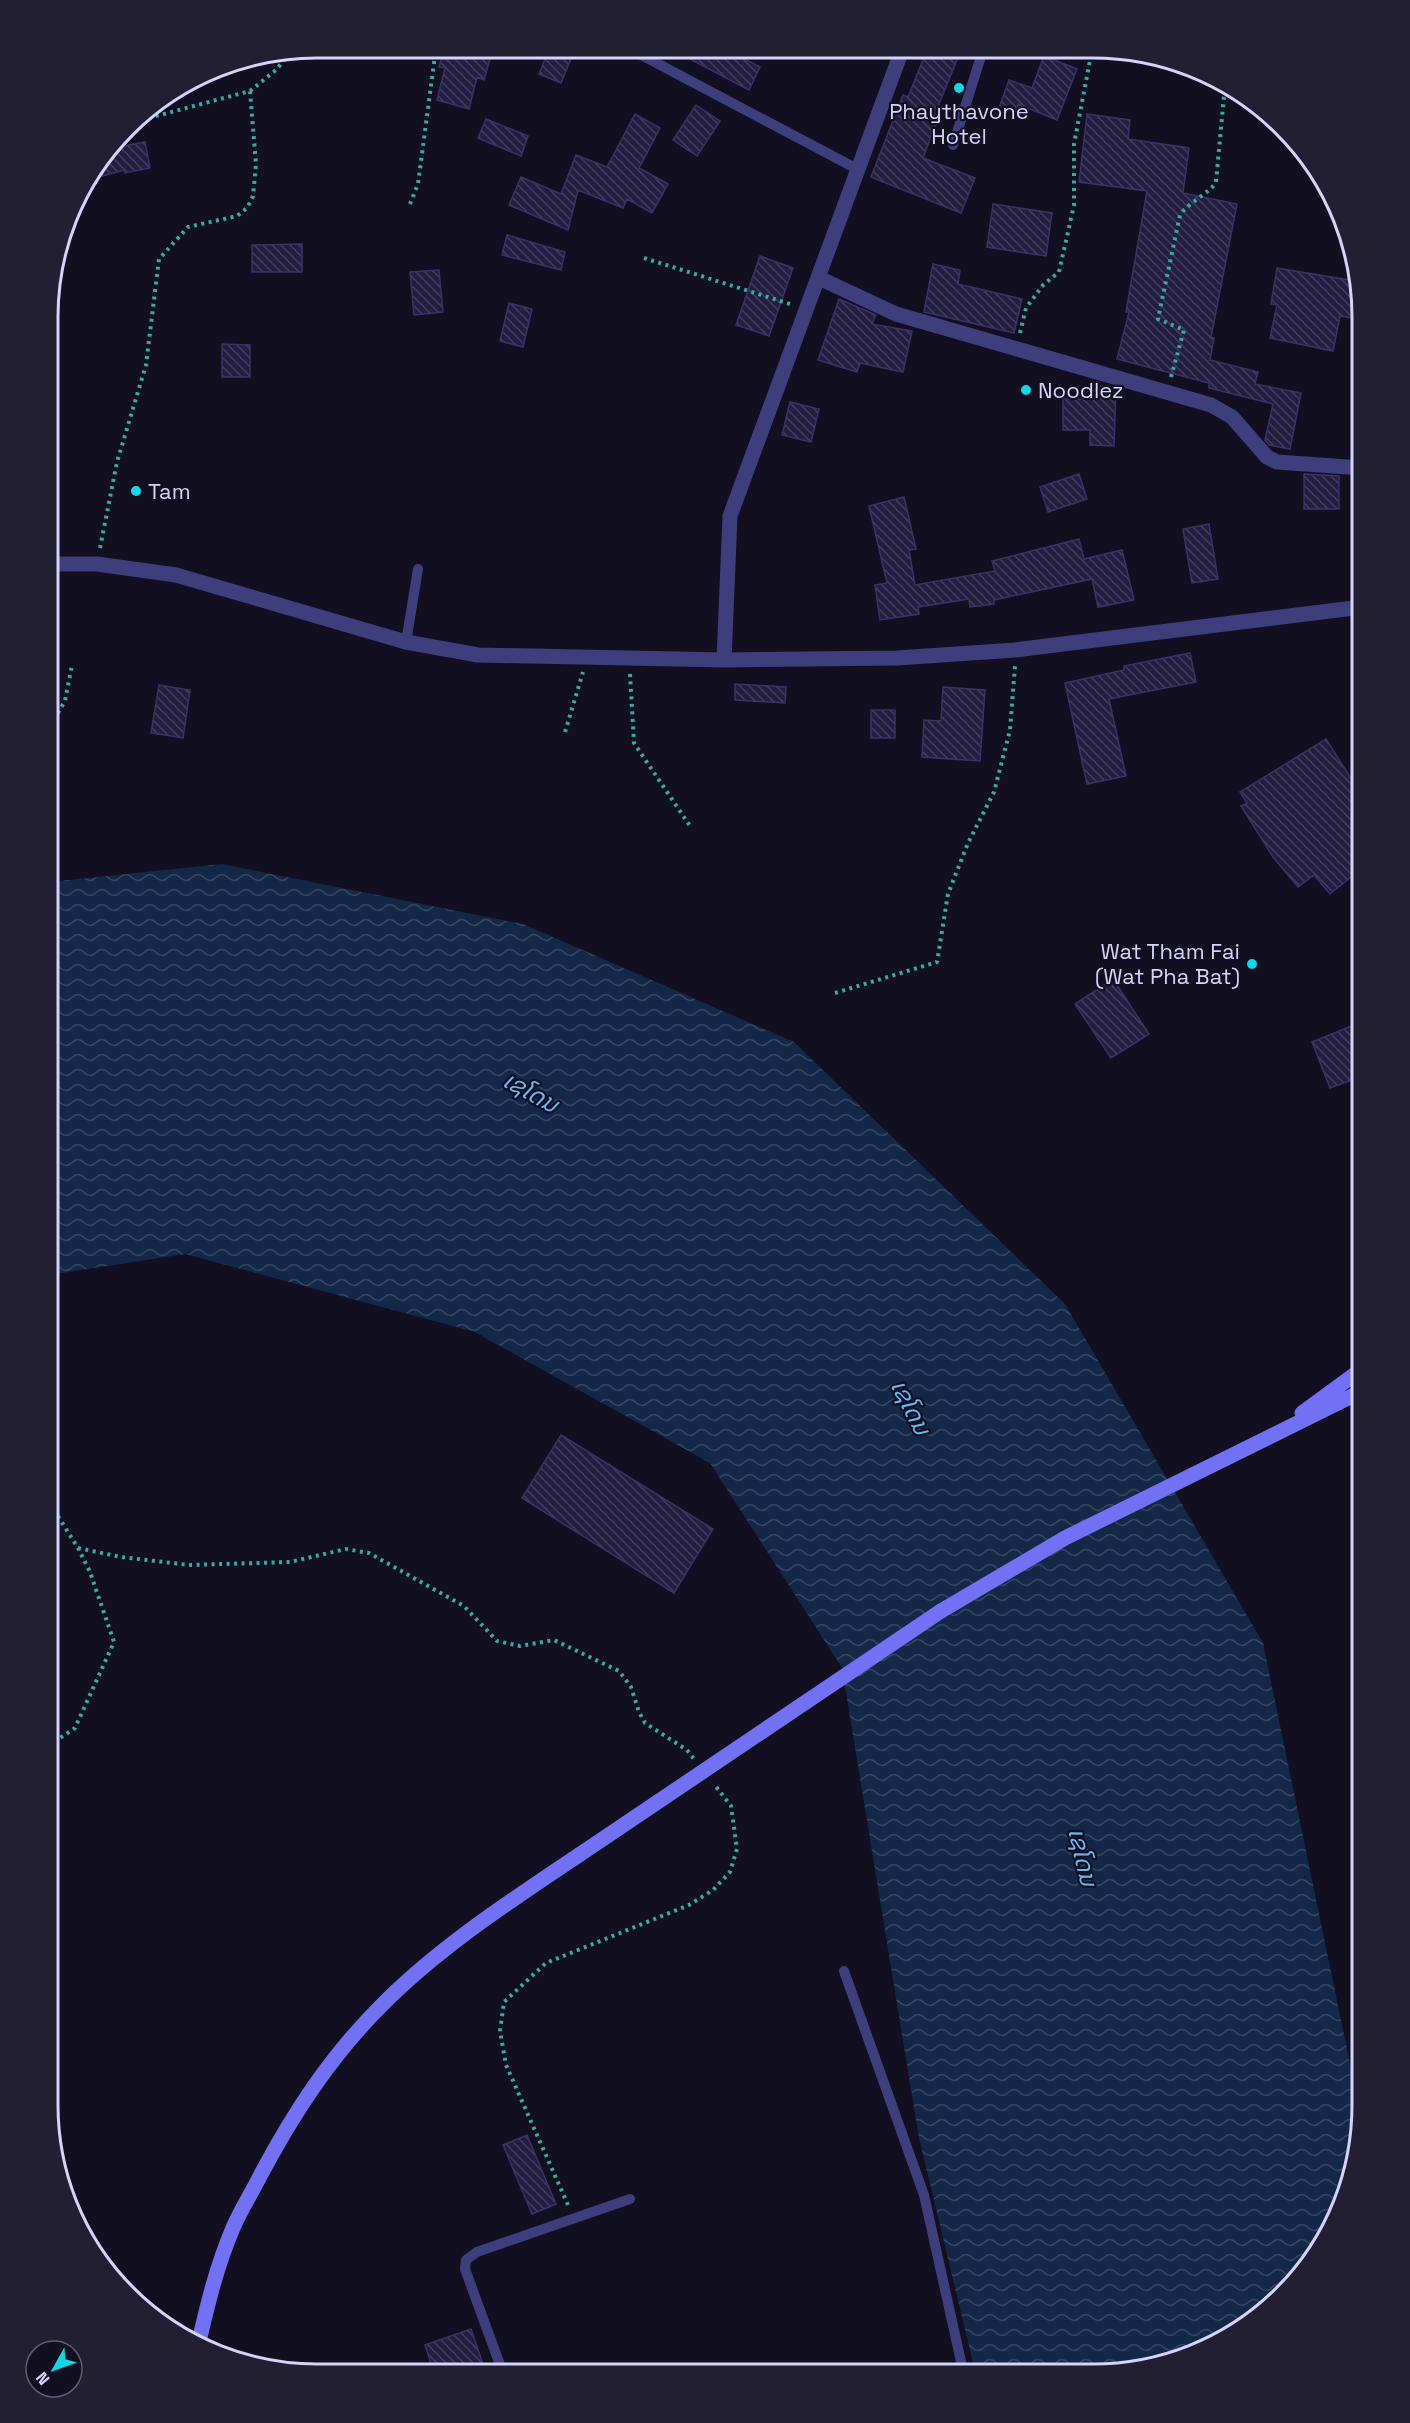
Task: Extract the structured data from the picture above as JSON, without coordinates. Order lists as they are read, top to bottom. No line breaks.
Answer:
{"water":["ເຊໂດນ"],"places":["Phaythavone Hotel","Noodlez","Tam","Wat Tham Fai (Wat Pha Bat)"],"north":"bottom left"}
